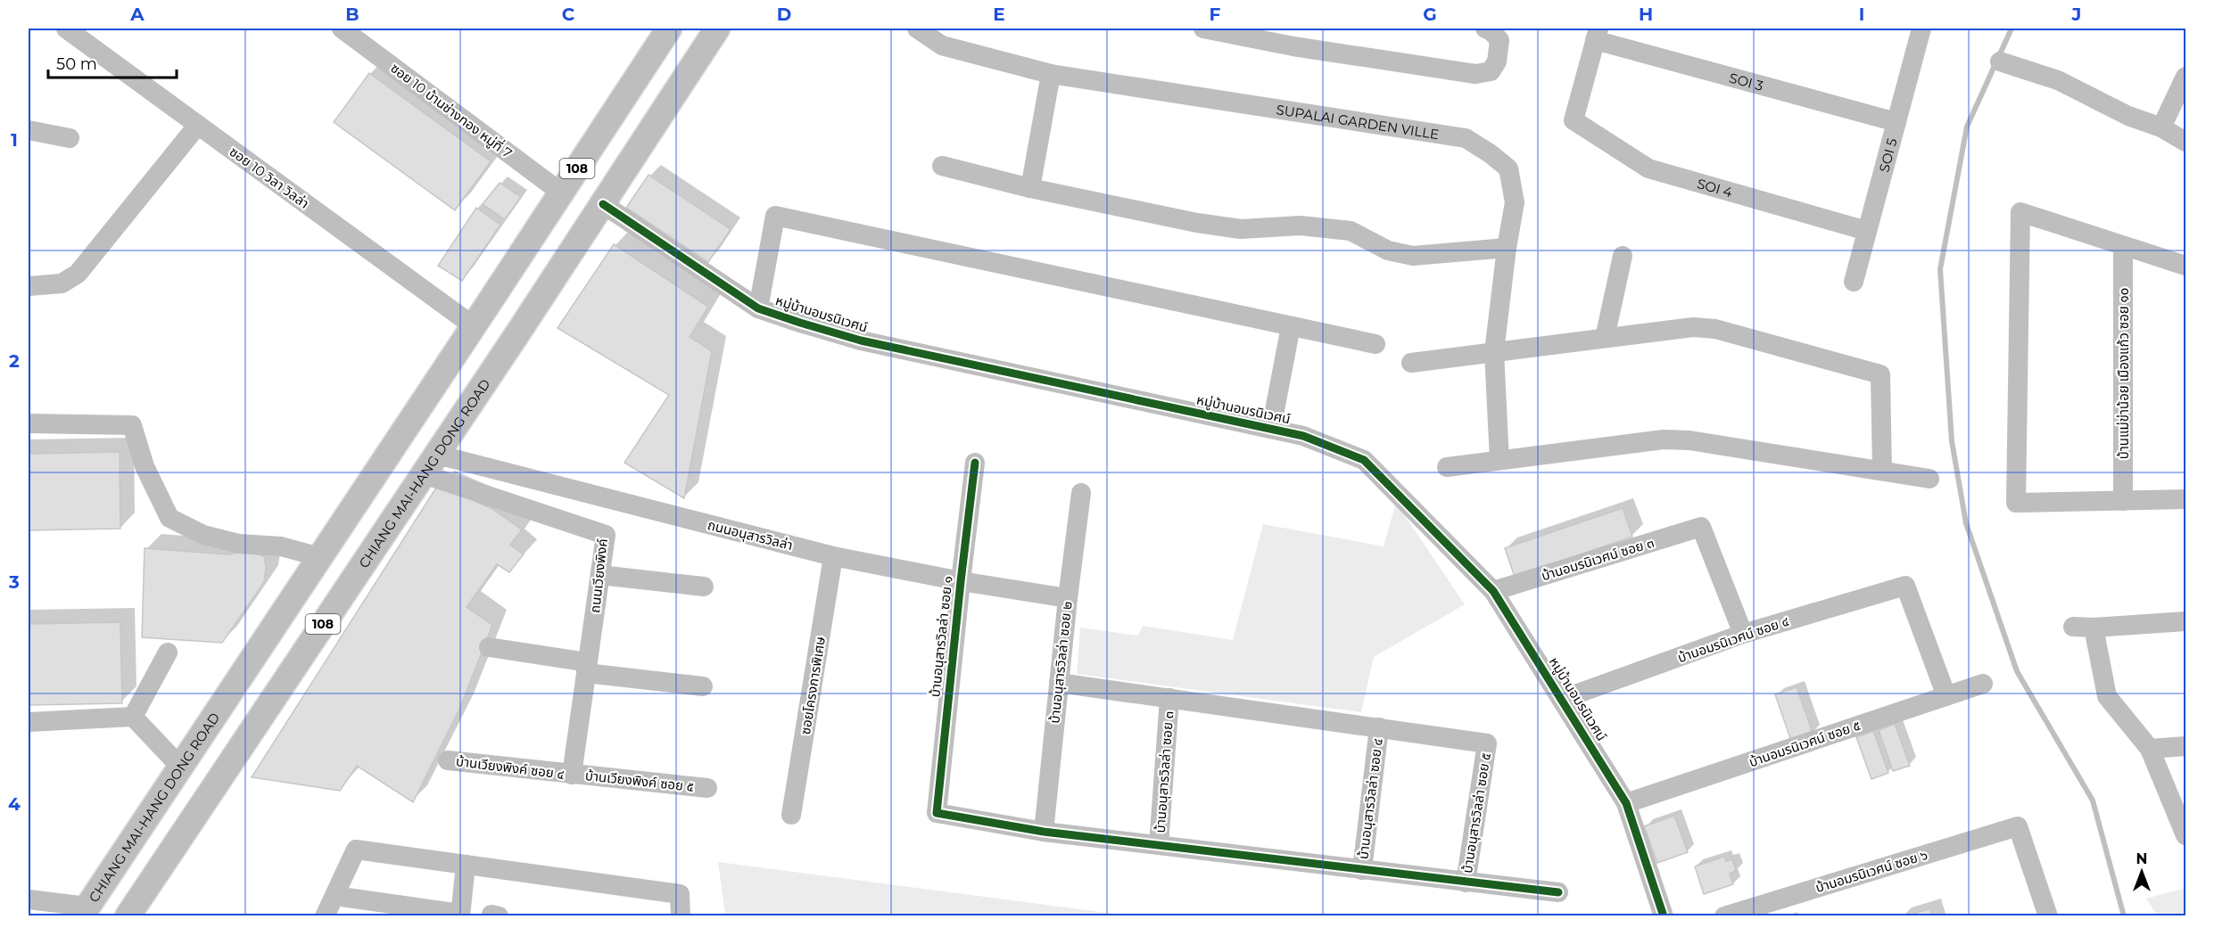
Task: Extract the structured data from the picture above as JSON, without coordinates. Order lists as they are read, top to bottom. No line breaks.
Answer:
{"streets":{"main road":["108","CHIANG MAI-HANG DONG ROAD"],"street":["SOI 3","ซอย 10 บ้านช่างทอง หมู่ที่ 7","SUPALAI GARDEN VILLE","SOI 5","ซอย 10 วิลา วิลล่า","SOI 4","หมู่บ้านอมรนิเวศน์","บ้านแม่ข่าน้อย เมืองแก้ว ซอย ๑๐","ถนนอนุสารวิลล่า","บ้านอมรนิเวศน์ ซอย ๓","ถนนเวียงพิงค์","บ้านอนุสารวิลล่า ซอย ๑","บ้านอมรนิเวศน์ ซอย ๔","บ้านอนุสารวิลล่า ซอย ๒","ซอยโครงการพิเศษ","บ้านอมรนิเวศน์ ซอย ๕","บ้านเวียงพิงค์ ซอย ๔","บ้านอนุสารวิลล่า ซอย ๓","บ้านเวียงพิงค์ ซอย ๕","บ้านอนุสารวิลล่า ซอย ๔","บ้านอนุสารวิลล่า ซอย ๕","บ้านอมรนิเวศน์ ซอย ๖"]},"crossings":[["SOI 3","SOI 5"],["SOI 3","SOI 4"],["ซอย 10 บ้านช่างทอง หมู่ที่ 7","CHIANG MAI-HANG DONG ROAD"],["SOI 5","SOI 4"],["ซอย 10 วิลา วิลล่า","CHIANG MAI-HANG DONG ROAD"],["หมู่บ้านอมรนิเวศน์","CHIANG MAI-HANG DONG ROAD"],["หมู่บ้านอมรนิเวศน์","บ้านอมรนิเวศน์ ซอย ๓"],["หมู่บ้านอมรนิเวศน์","บ้านอมรนิเวศน์ ซอย ๔"],["หมู่บ้านอมรนิเวศน์","บ้านอมรนิเวศน์ ซอย ๕"],["CHIANG MAI-HANG DONG ROAD","ถนนอนุสารวิลล่า"],["CHIANG MAI-HANG DONG ROAD","ถนนเวียงพิงค์"],["ถนนอนุสารวิลล่า","ถนนเวียงพิงค์"],["ถนนอนุสารวิลล่า","บ้านอนุสารวิลล่า ซอย ๑"],["ถนนอนุสารวิลล่า","บ้านอนุสารวิลล่า ซอย ๒"],["ถนนอนุสารวิลล่า","ซอยโครงการพิเศษ"],["บ้านอมรนิเวศน์ ซอย ๓","บ้านอมรนิเวศน์ ซอย ๔"],["ถนนเวียงพิงค์","บ้านเวียงพิงค์ ซอย ๔"],["ถนนเวียงพิงค์","บ้านเวียงพิงค์ ซอย ๕"],["บ้านอนุสารวิลล่า ซอย ๑","บ้านอนุสารวิลล่า ซอย ๒"],["บ้านอมรนิเวศน์ ซอย ๔","บ้านอมรนิเวศน์ ซอย ๕"],["บ้านเวียงพิงค์ ซอย ๔","บ้านเวียงพิงค์ ซอย ๕"],["บ้านอนุสารวิลล่า ซอย ๔","บ้านอนุสารวิลล่า ซอย ๕"]],"scale_bar":"50 m","north":"top","grid":{"columns":["A","B","C","D","E","F","G","H","I","J"],"rows":["1","2","3","4"]}}
